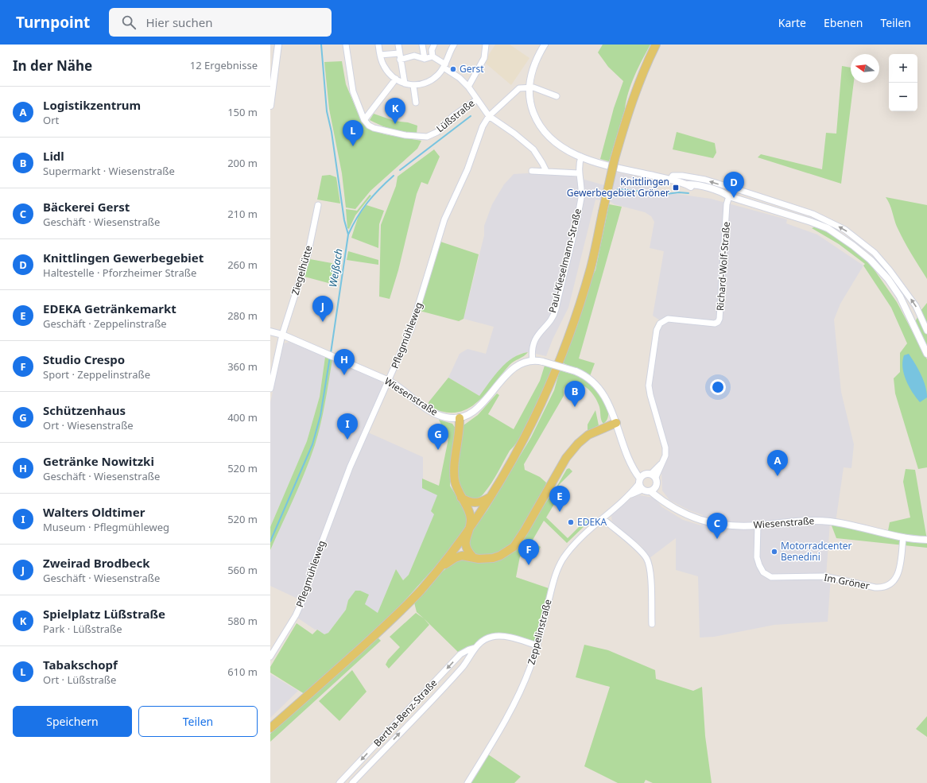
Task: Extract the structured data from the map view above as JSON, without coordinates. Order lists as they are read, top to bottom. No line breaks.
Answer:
{"streets":{"street":["Lüßstraße","Paul-Kieselmann-Straße","Richard-Wolf-Straße","Ziegelhütte","Pflegmühleweg","Wiesenstraße","Im Gröner","Zeppelinstraße","Bertha-Benz-Straße"]},"crossings":[["Ziegelhütte","Wiesenstraße"],["Pflegmühleweg","Wiesenstraße"],["Wiesenstraße","Im Gröner"],["Zeppelinstraße","Bertha-Benz-Straße"]],"water":["Weißach"],"places":{"other":["Gerst","EDEKA","Motorradcenter Benedini"],"transit":["Knittlingen Gewerbegebiet Gröner"]},"north":"left","page":{"header":"Turnpoint","search":"Hier suchen","nav":["Karte","Ebenen","Teilen"],"heading":["In der Nähe","12 Ergebnisse"],"map_buttons":["+","−"],"list":[{"mark":"A","name":"Logistikzentrum","note":"Ort","value":"150 m"},{"mark":"B","name":"Lidl","note":"Supermarkt · Wiesenstraße","value":"200 m"},{"mark":"C","name":"Bäckerei Gerst","note":"Geschäft · Wiesenstraße","value":"210 m"},{"mark":"D","name":"Knittlingen Gewerbegebiet","note":"Haltestelle · Pforzheimer Straße","value":"260 m"},{"mark":"E","name":"EDEKA Getränkemarkt","note":"Geschäft · Zeppelinstraße","value":"280 m"},{"mark":"F","name":"Studio Crespo","note":"Sport · Zeppelinstraße","value":"360 m"},{"mark":"G","name":"Schützenhaus","note":"Ort · Wiesenstraße","value":"400 m"},{"mark":"H","name":"Getränke Nowitzki","note":"Geschäft · Wiesenstraße","value":"520 m"},{"mark":"I","name":"Walters Oldtimer","note":"Museum · Pflegmühleweg","value":"520 m"},{"mark":"J","name":"Zweirad Brodbeck","note":"Geschäft · Wiesenstraße","value":"560 m"},{"mark":"K","name":"Spielplatz Lüßstraße","note":"Park · Lüßstraße","value":"580 m"},{"mark":"L","name":"Tabakschopf","note":"Ort · Lüßstraße","value":"610 m"}],"pins":["K","L","D","J","H","B","I","G","A","E","C","F"],"buttons":["Speichern","Teilen"]}}
